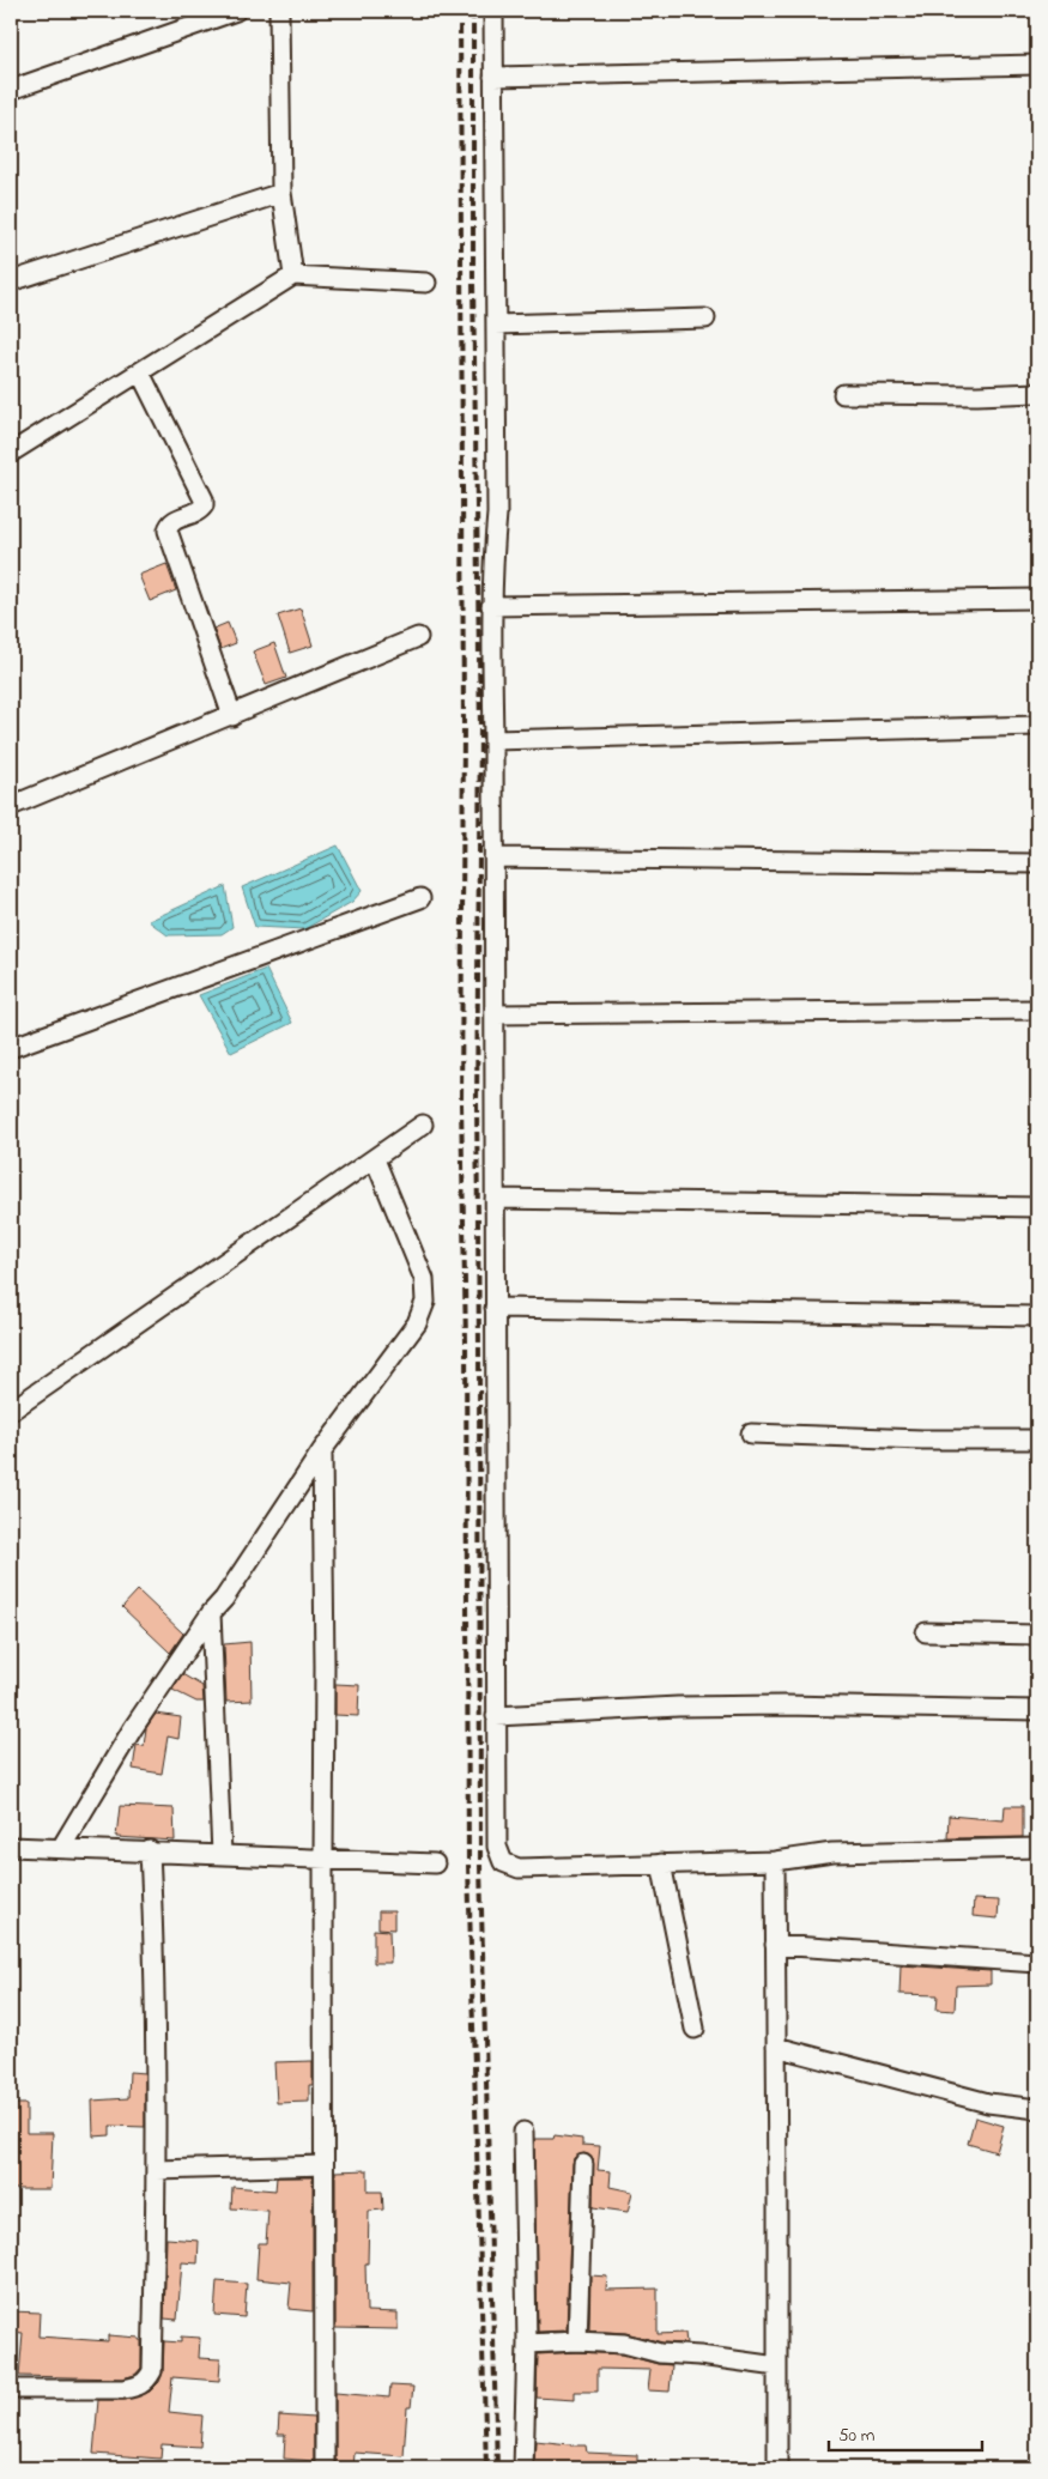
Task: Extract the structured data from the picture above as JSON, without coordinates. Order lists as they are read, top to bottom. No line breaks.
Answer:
{"scale_bar":"50 m"}
